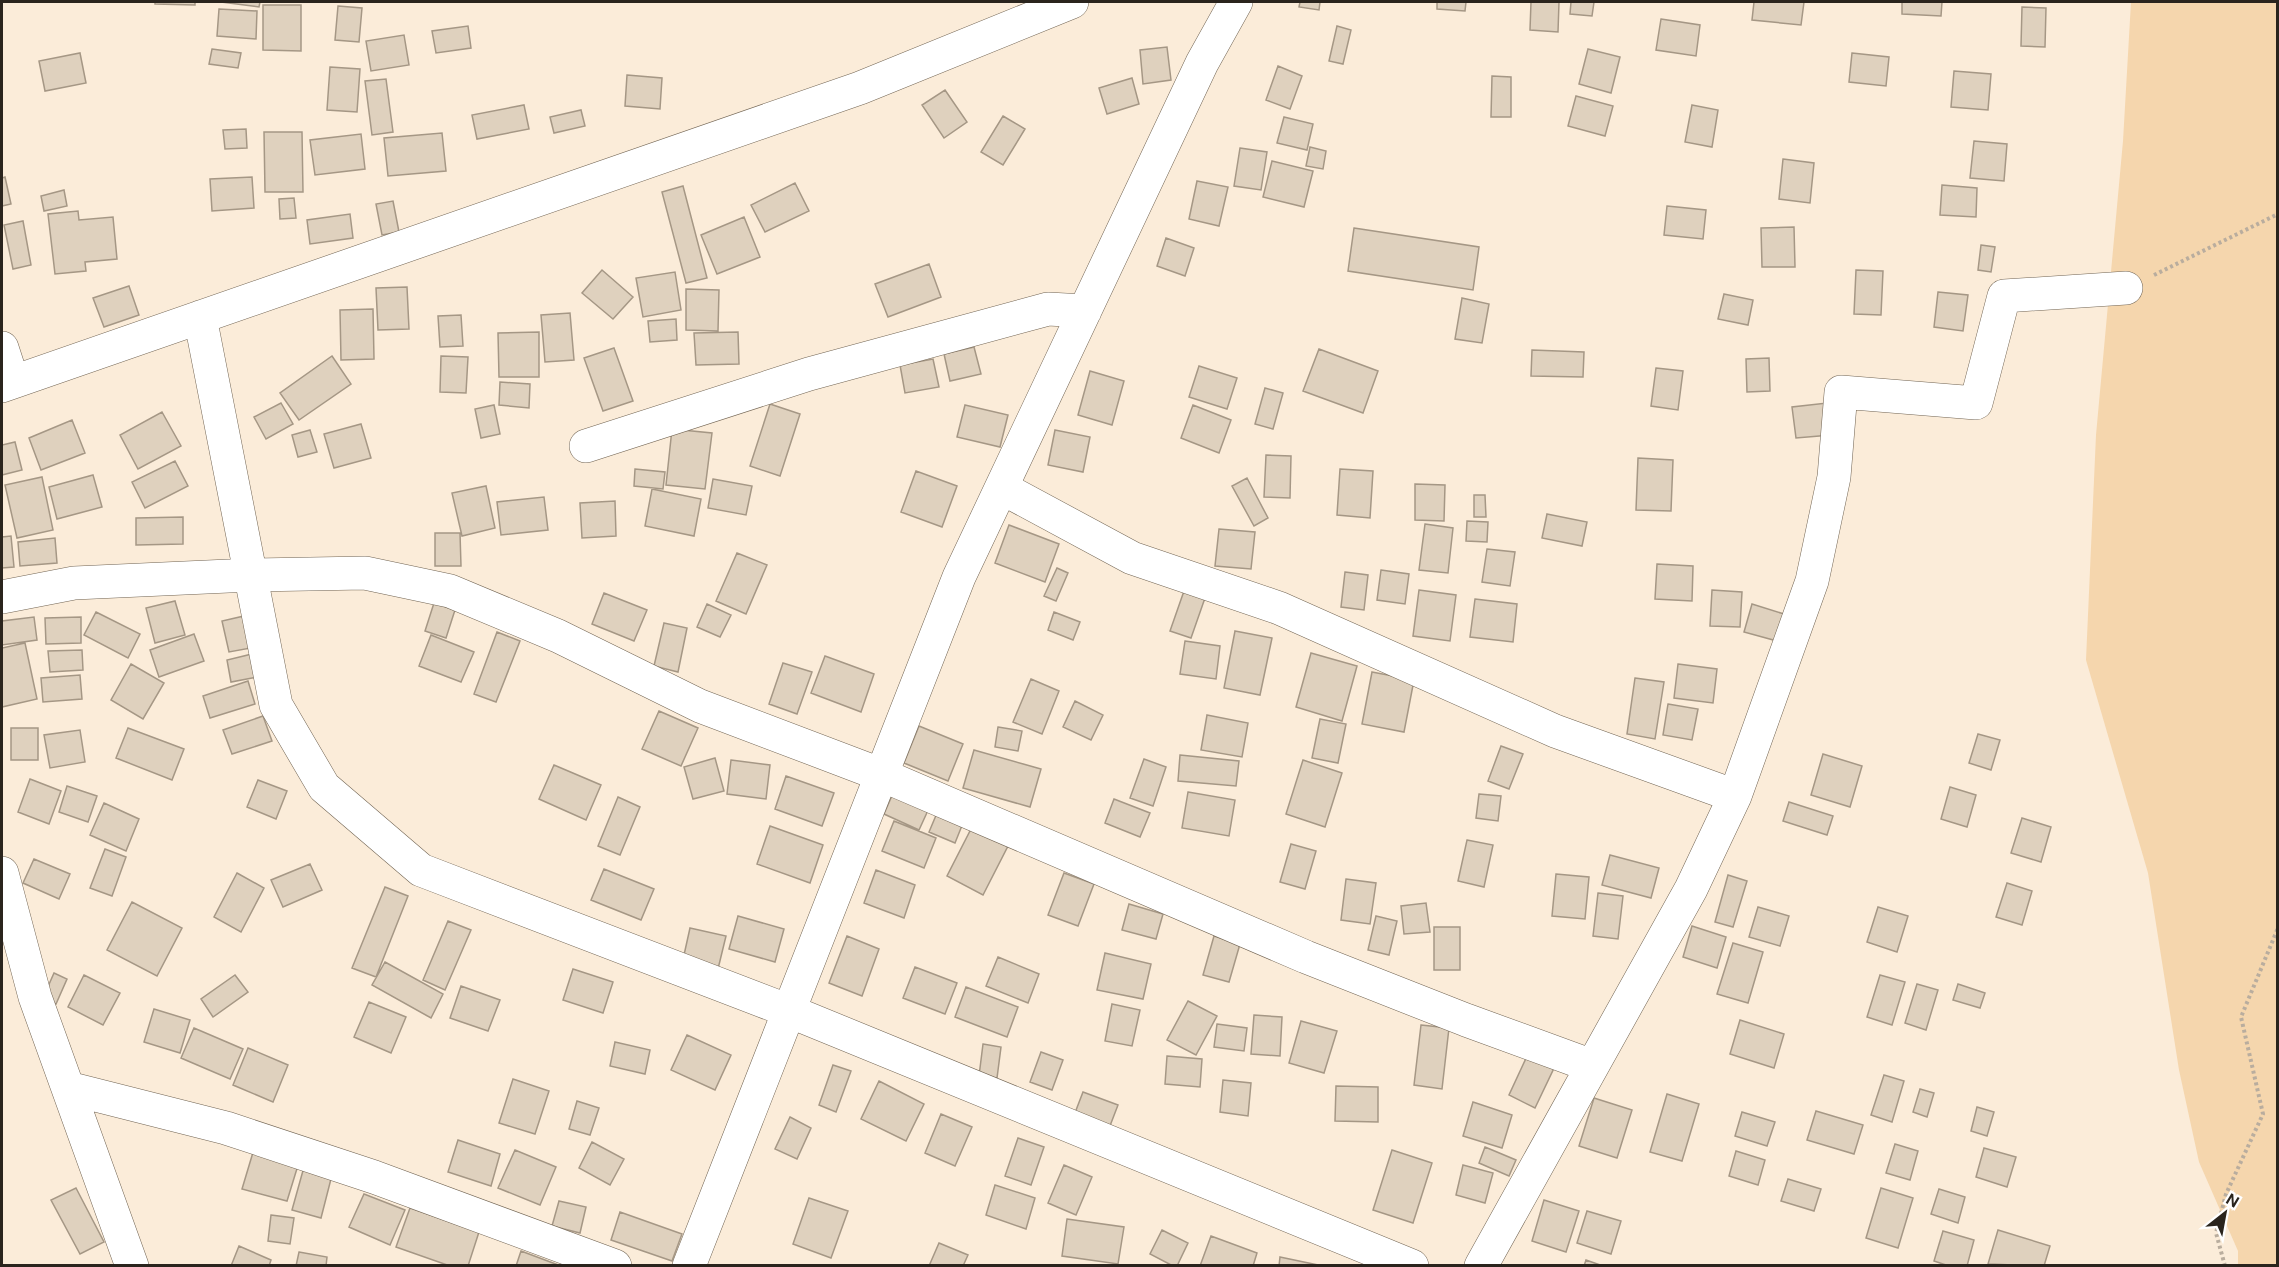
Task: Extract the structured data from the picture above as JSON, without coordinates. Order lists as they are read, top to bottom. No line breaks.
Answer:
{"north":"top right"}
